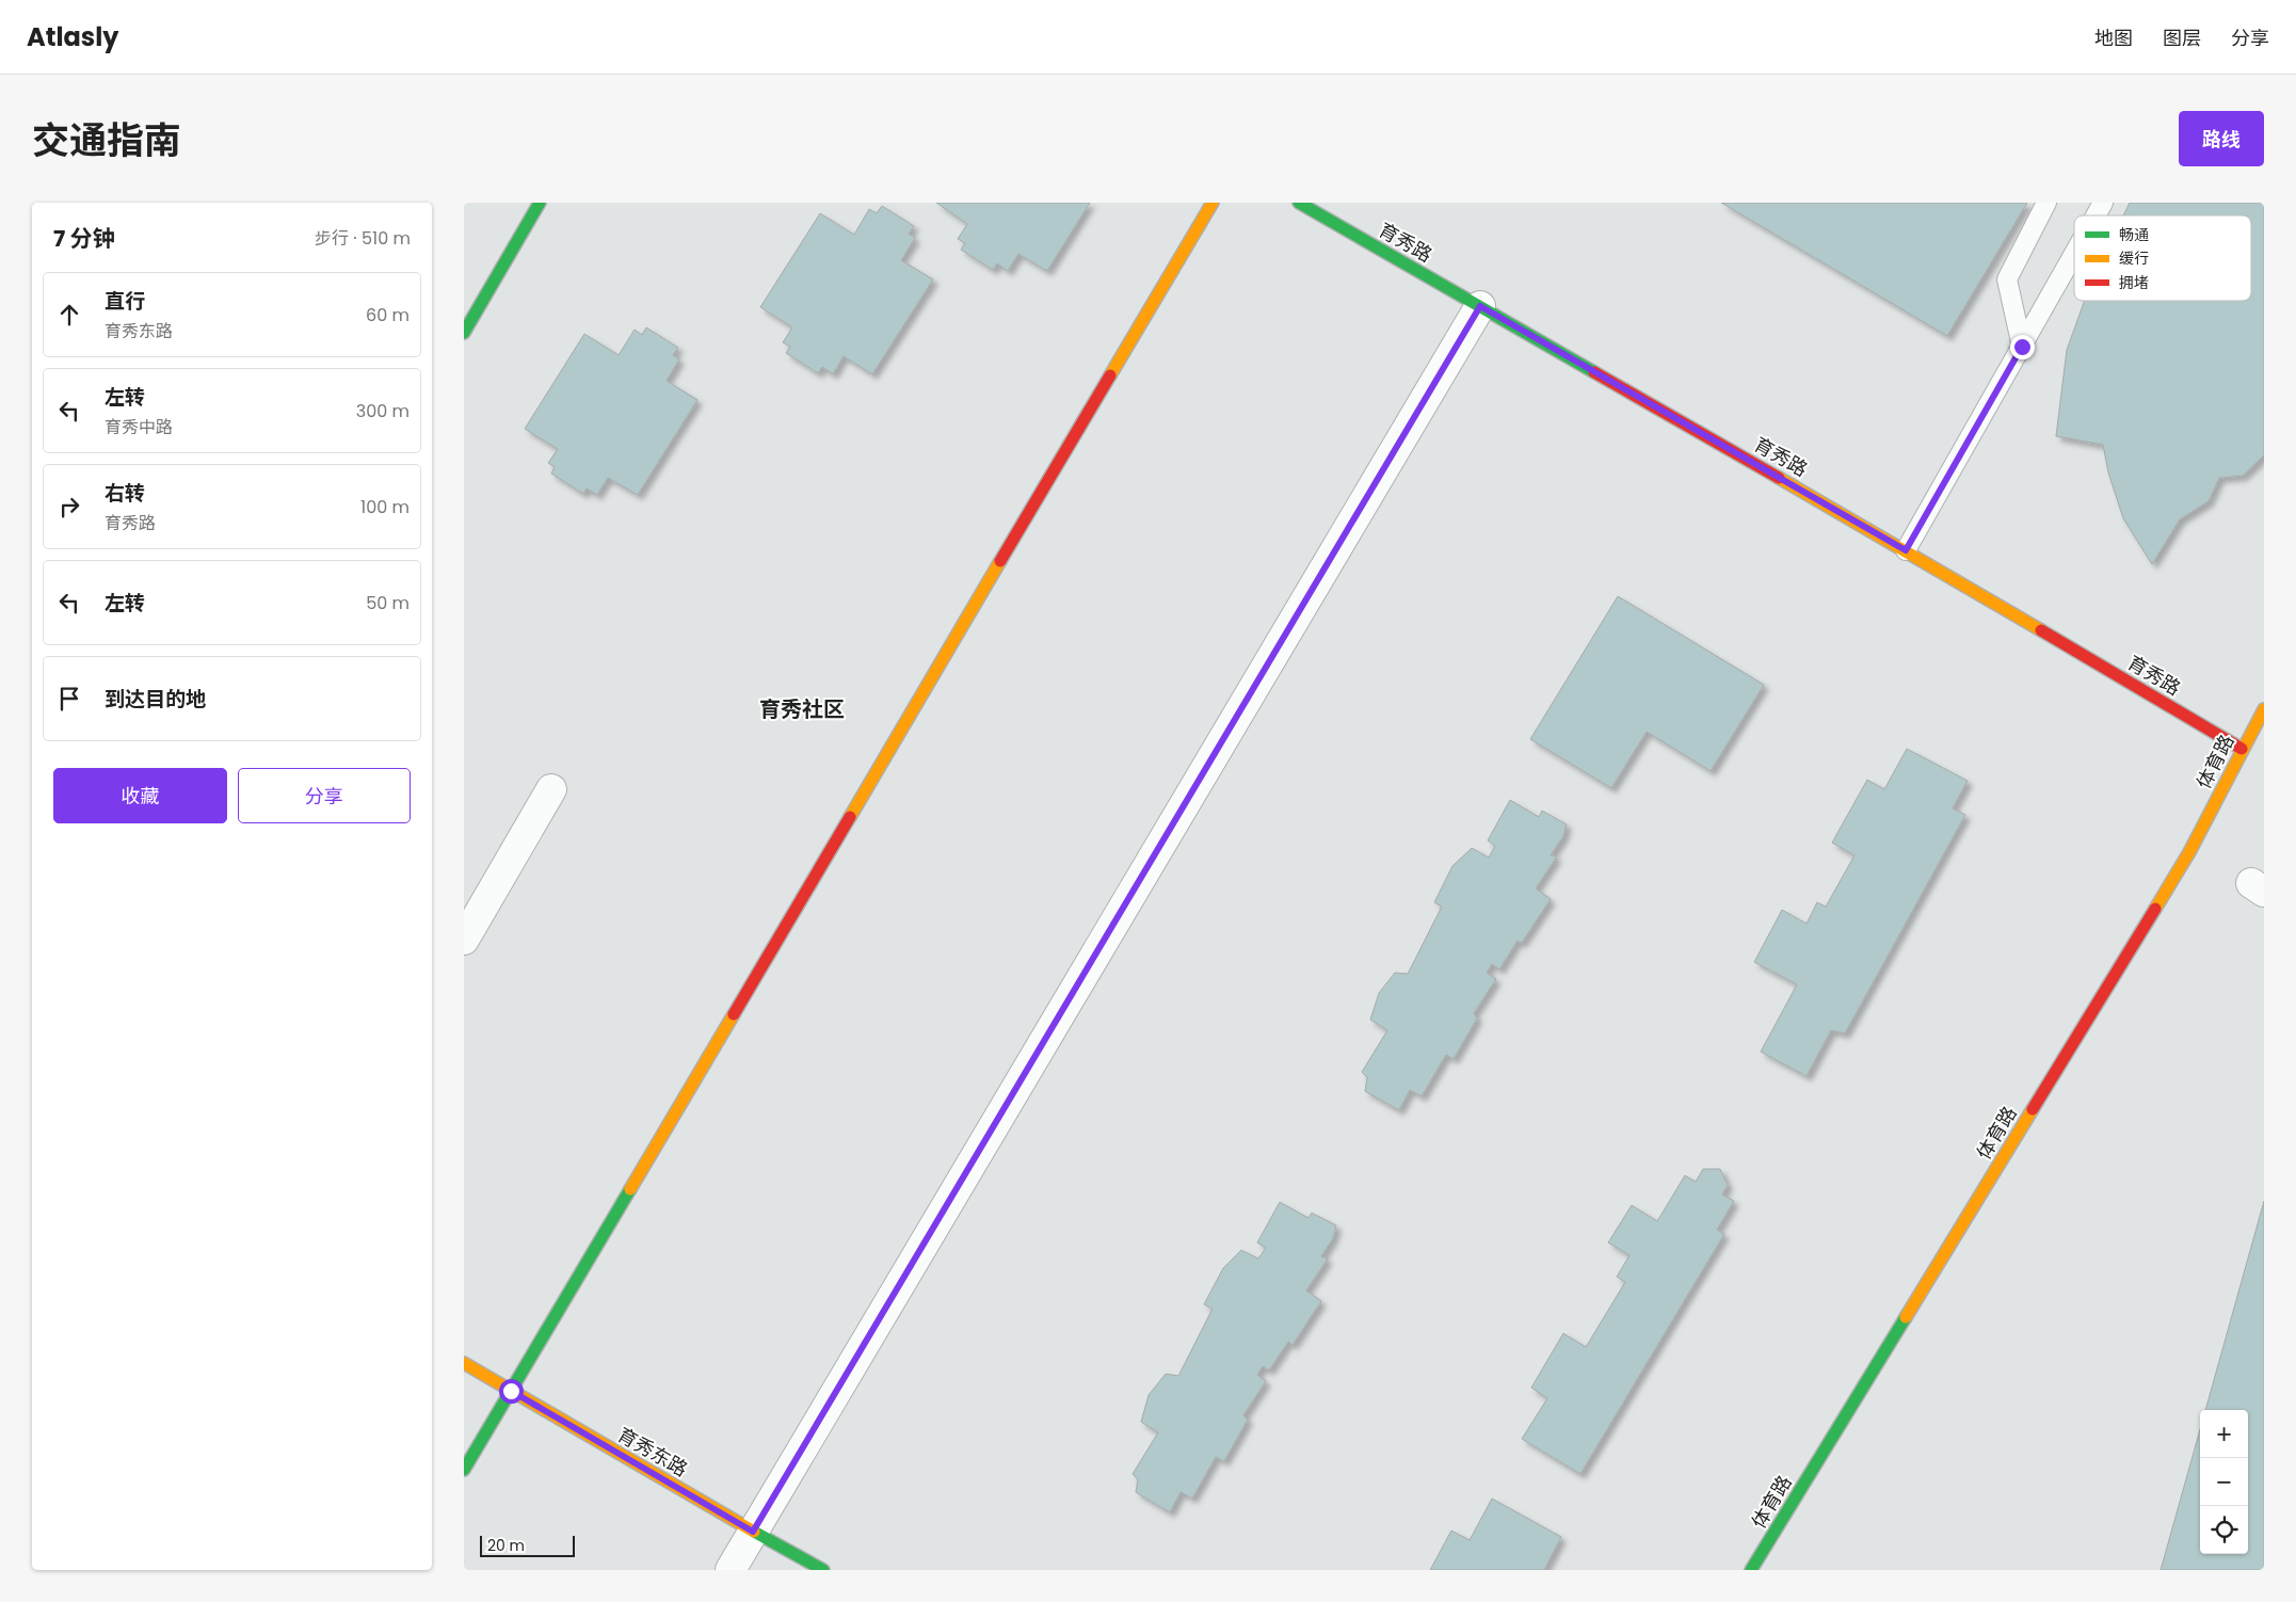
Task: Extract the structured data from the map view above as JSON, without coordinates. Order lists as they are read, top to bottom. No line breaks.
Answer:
{"streets":{"street":["育秀路","体育路","育秀东路"]},"crossings":[["育秀路","体育路"]],"districts":["育秀社区"],"legend":["畅通","缓行","拥堵"],"scale_bar":"20 m","page":{"header":"Atlasly","nav":["地图","图层","分享"],"title":"交通指南","buttons":["路线",["收藏","分享"]],"heading":["7 分钟","步行 · 510 m"],"list":[["直行","育秀东路","60 m"],["左转","育秀中路","300 m"],["右转","育秀路","100 m"],["左转","50 m"],"到达目的地"],"map_buttons":["+","−"],"scale":"20 m"}}
